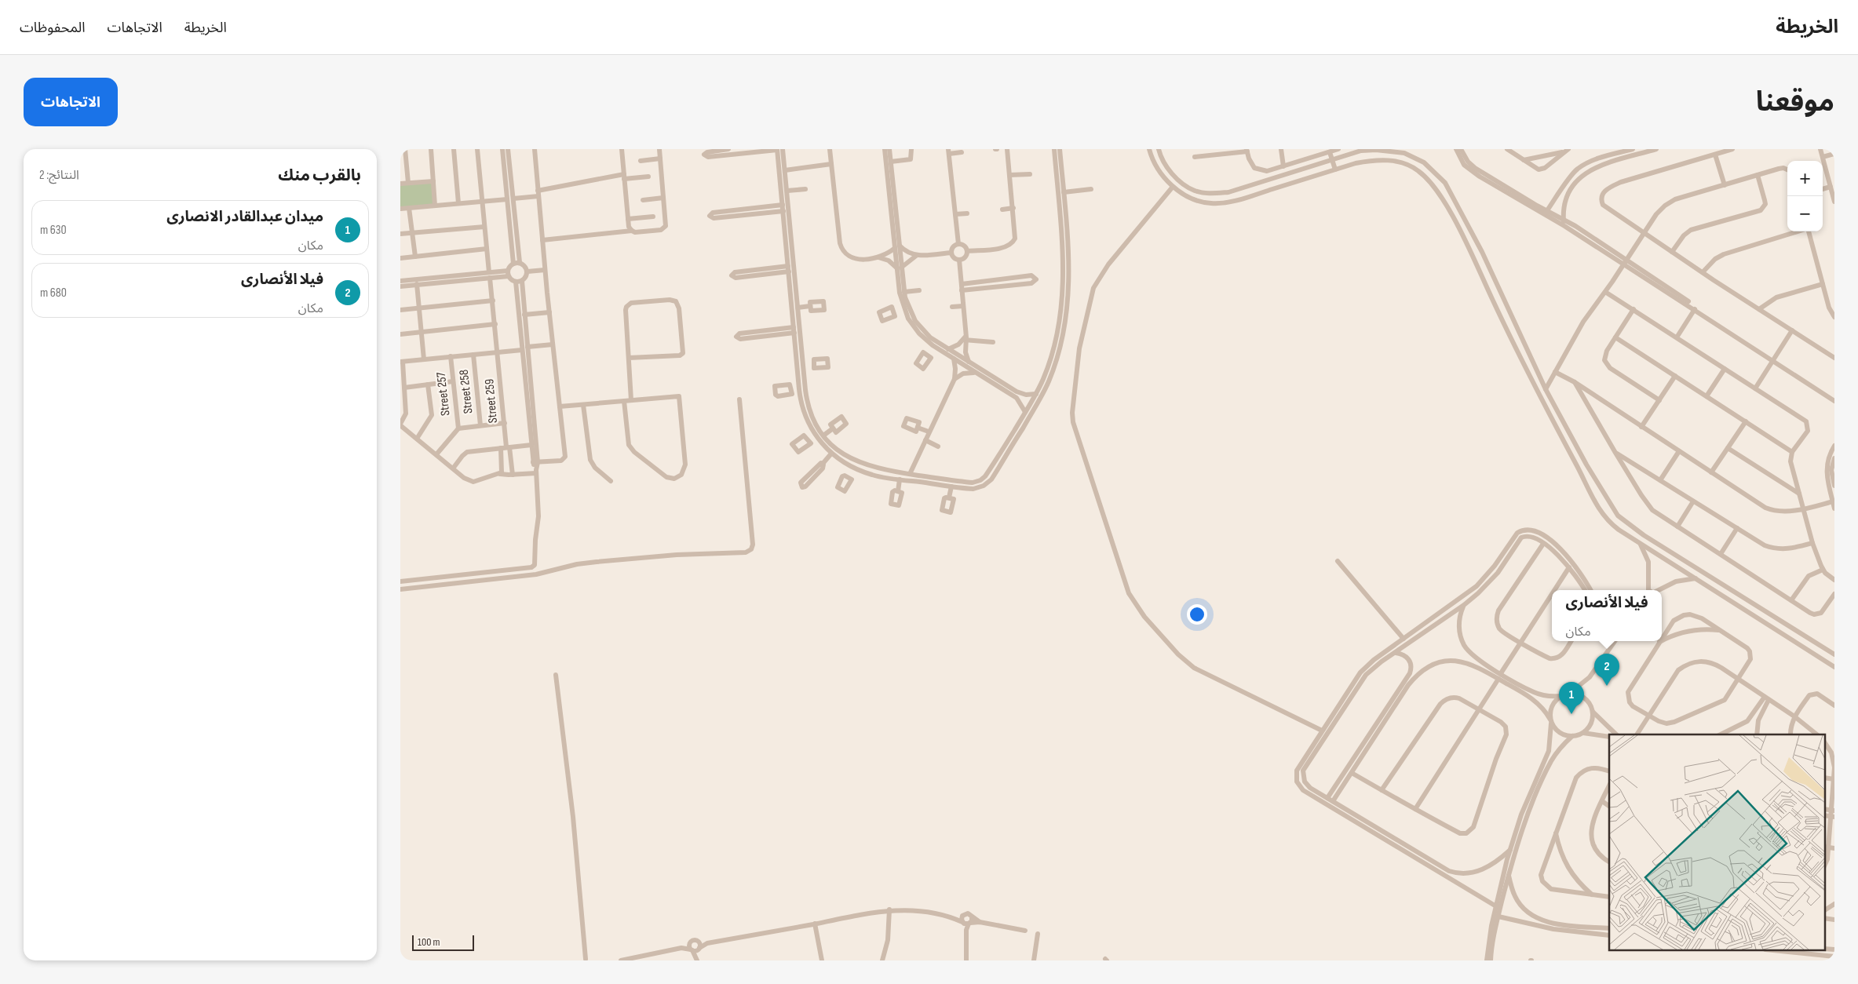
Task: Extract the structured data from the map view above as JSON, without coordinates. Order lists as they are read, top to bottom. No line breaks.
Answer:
{"streets":{"street":["Street 258","Street 257","Street 259"]},"scale_bar":"100 m","page":{"header":"الخريطة","nav":["الخريطة","الاتجاهات","المحفوظات"],"title":"موقعنا","buttons":"الاتجاهات","heading":["بالقرب منك","النتائج: 2"],"map_buttons":["+","−"],"list":[{"mark":"1","name":"ميدان عبدالقادر الانصارى","note":"مكان","value":"630 m"},{"mark":"2","name":"فيلا الأنصارى","note":"مكان","value":"680 m"}],"popup":["فيلا الأنصارى","مكان"],"pins":["2","1"],"scale":"100 m"}}
